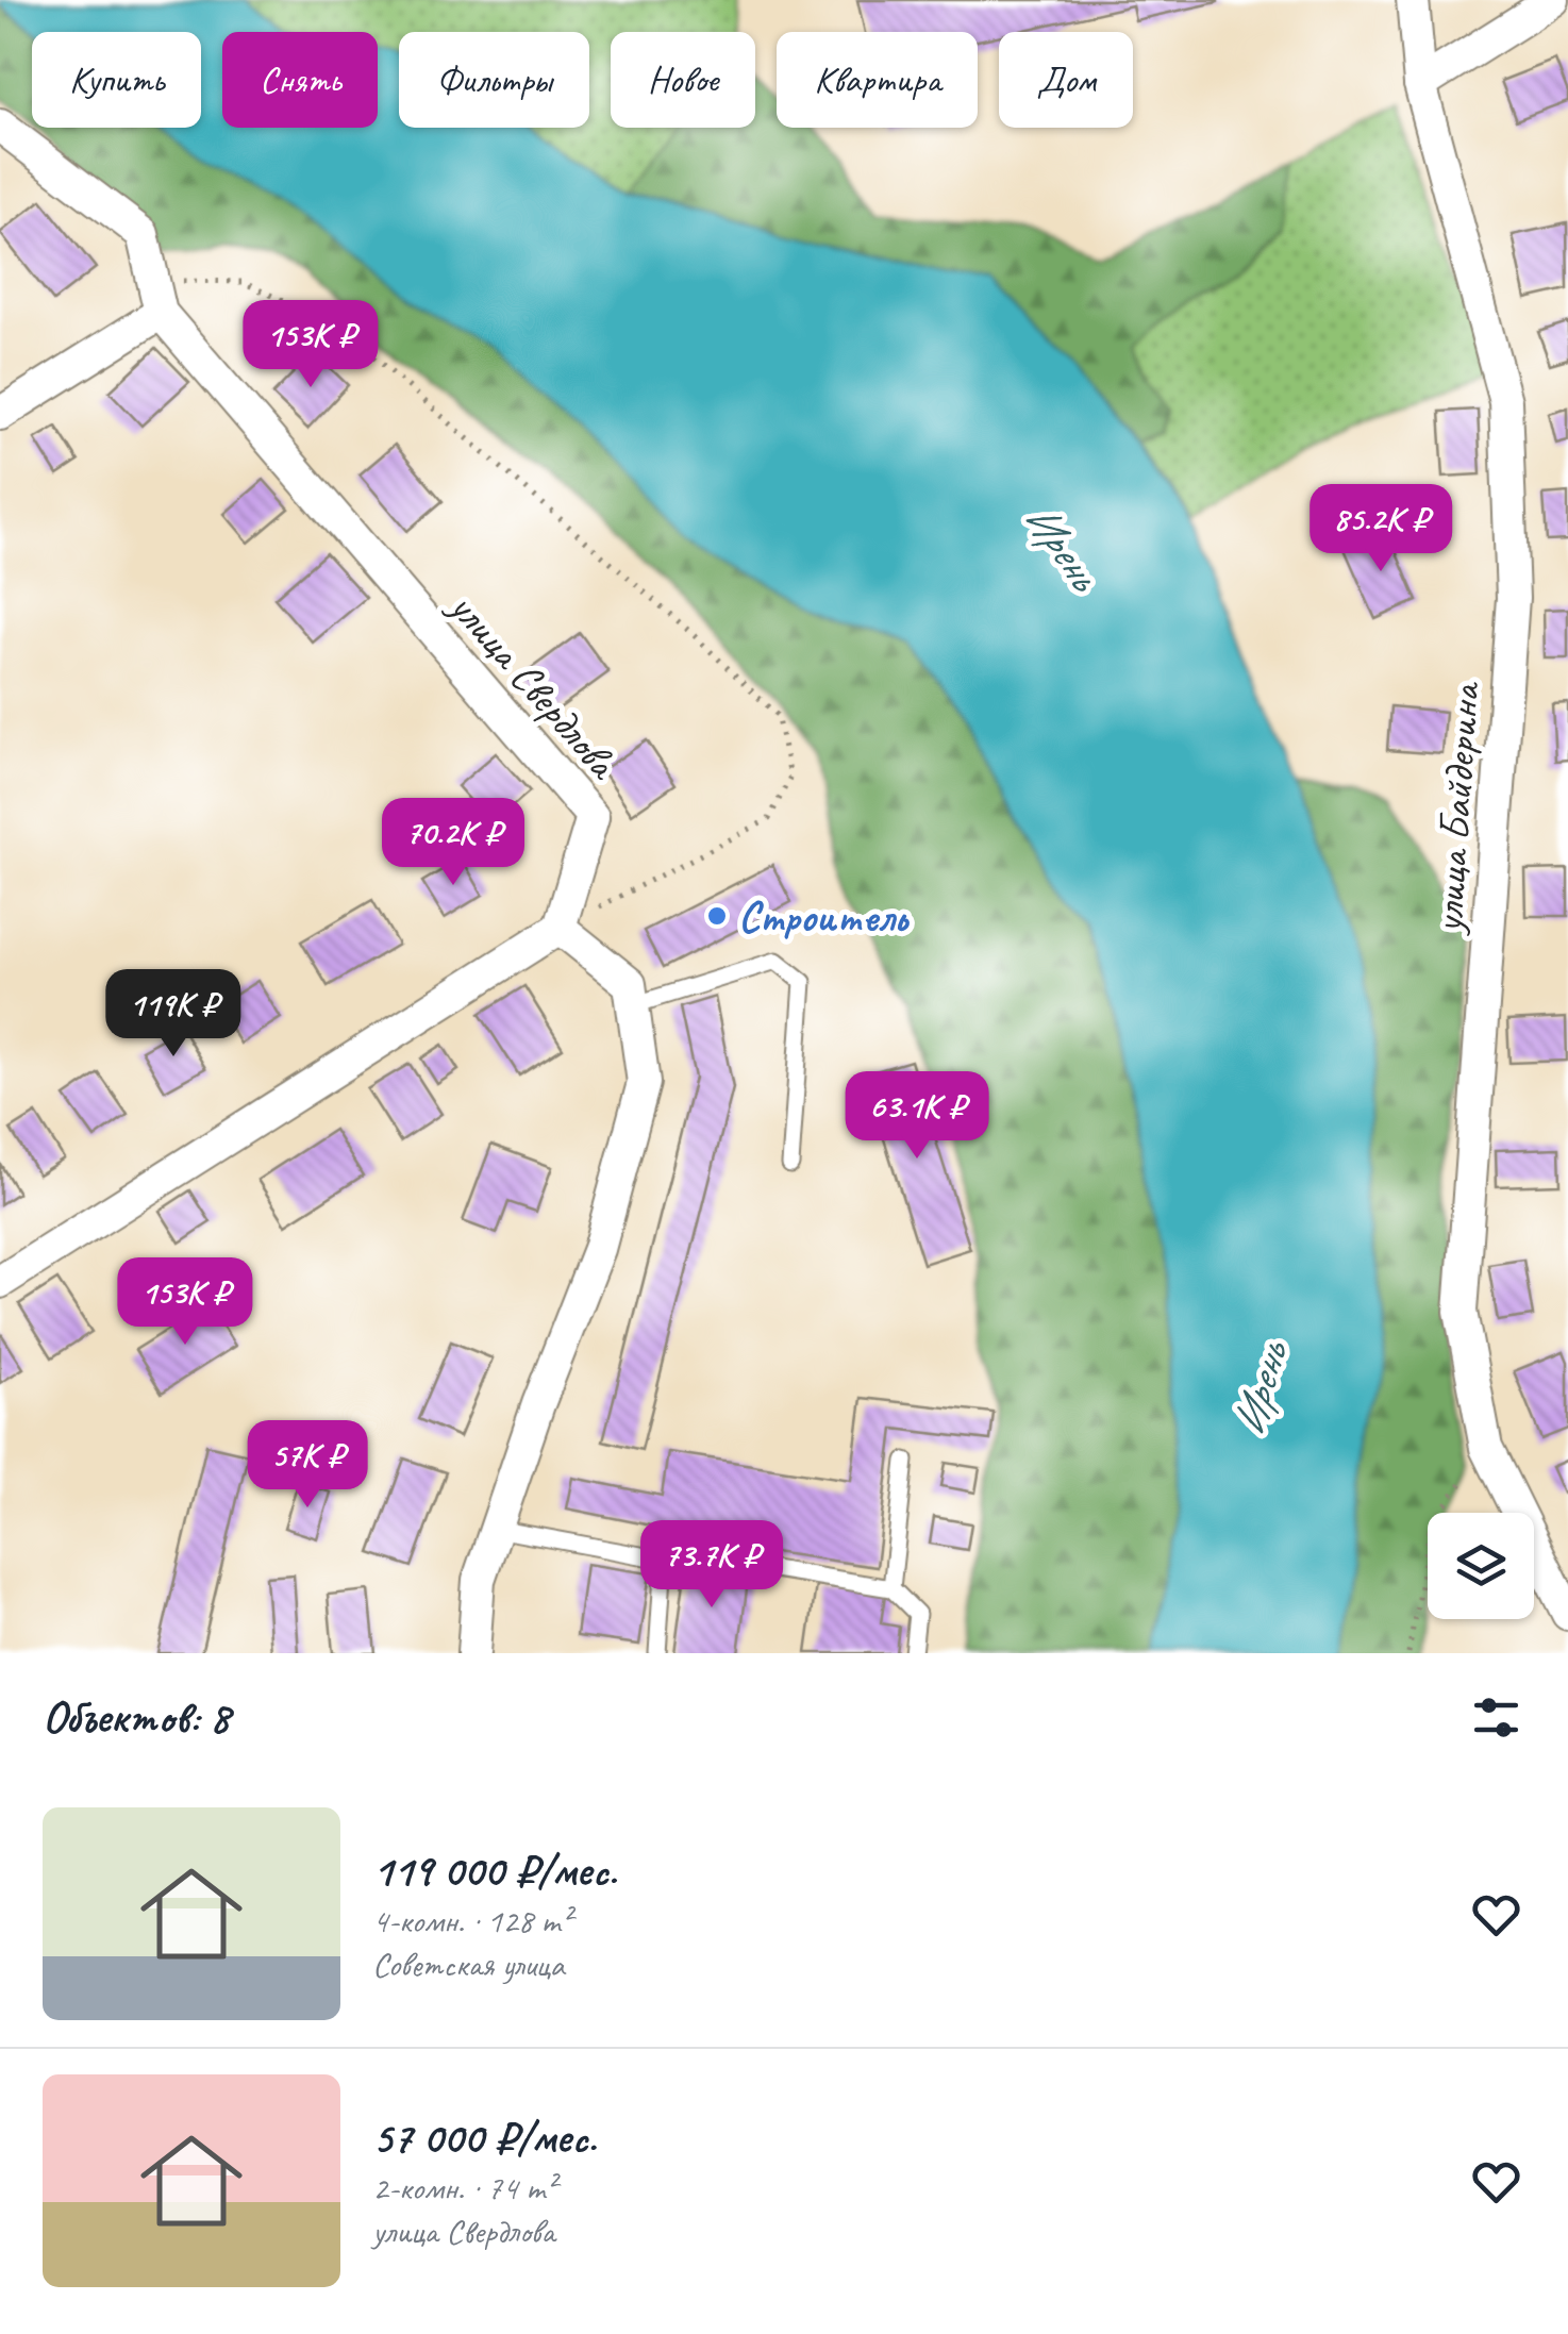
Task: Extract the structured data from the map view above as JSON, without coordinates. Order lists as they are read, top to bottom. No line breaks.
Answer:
{"streets":{"street":["улица Свердлова","улица Байдерина"]},"water":["Ирень"],"places":["Строитель"],"page":{"chip":["Купить","Снять","Фильтры","Новое","Квартира","Дом"],"price":["153K ₽","85.2K ₽","70.2K ₽","119K ₽","63.1K ₽","153K ₽","57K ₽","73.7K ₽"],"heading":"Объектов: 8","list":[{"name":"119 000 ₽/мес.","note":"4-комн. · 128 m² · Советская улица"},{"name":"57 000 ₽/мес.","note":"2-комн. · 74 m² · улица Свердлова"}]}}
